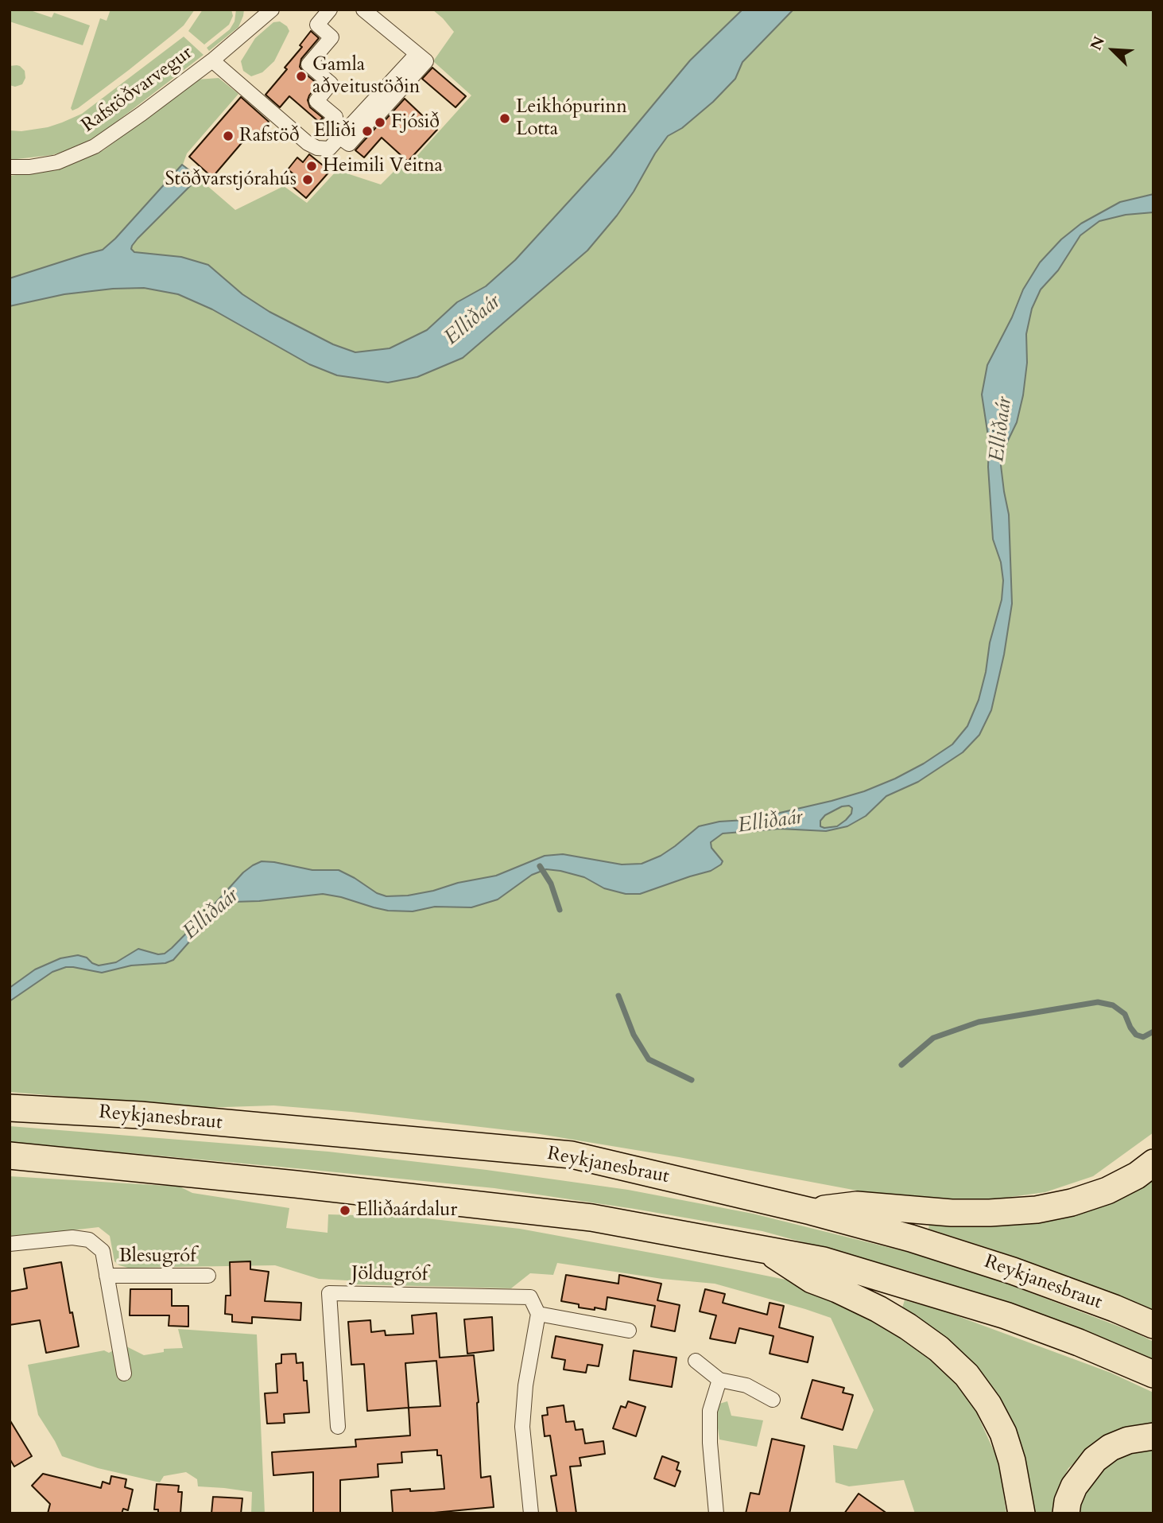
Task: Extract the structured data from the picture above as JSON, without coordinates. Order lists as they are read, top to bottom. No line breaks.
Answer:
{"streets":{"highway":["Reykjanesbraut"],"street":["Rafstöðvarvegur","Blesugróf","Jöldugróf"]},"water":["Elliðaár"],"places":["Gamla aðveitustöðin","Leikhópurinn Lotta","Fjósið","Elliði","Rafstöð","Heimili Veitna","Stöðvarstjórahús","Elliðaárdalur"],"north":"top left"}
